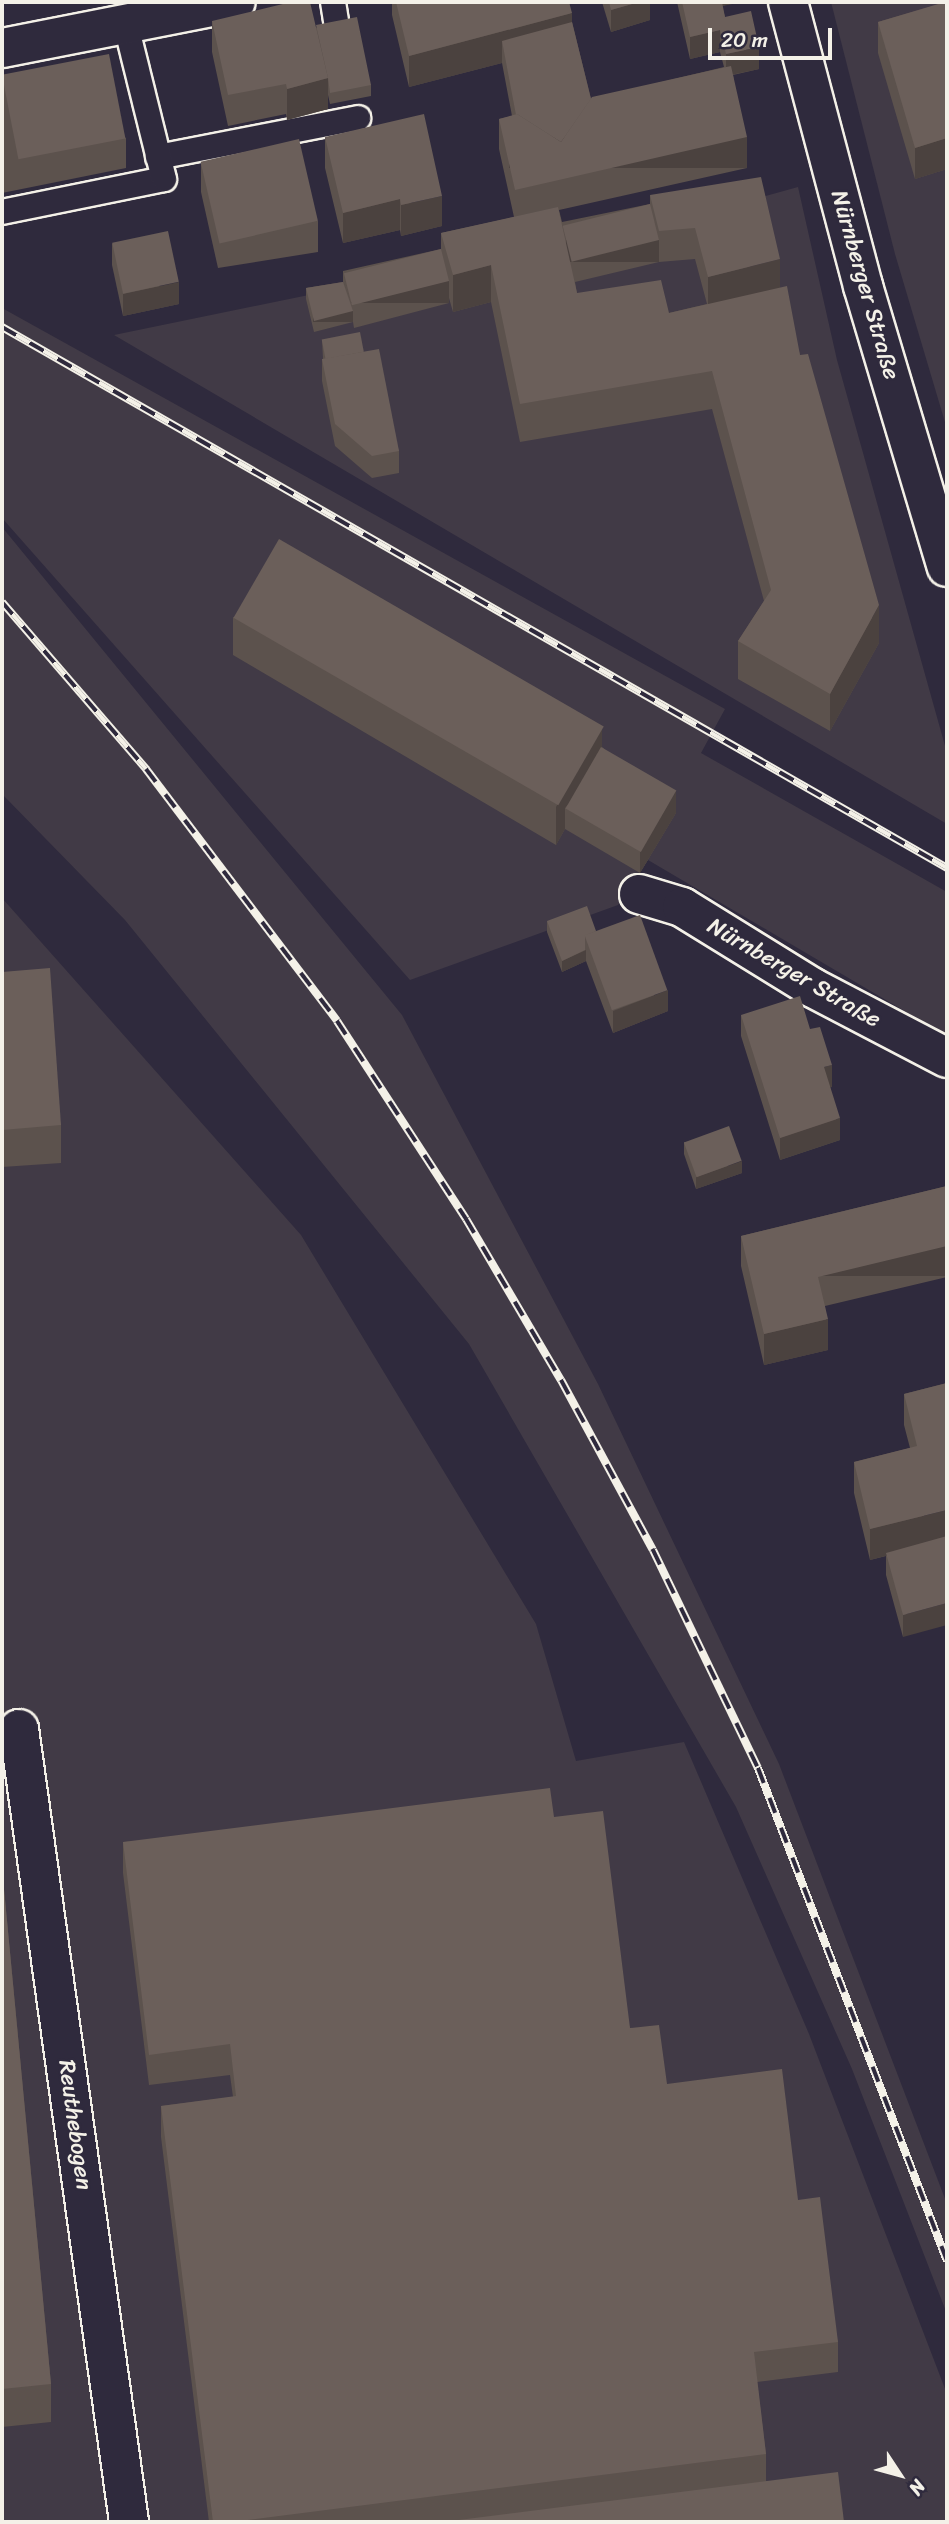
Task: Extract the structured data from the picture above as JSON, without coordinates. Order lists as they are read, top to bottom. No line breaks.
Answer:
{"streets":{"street":["Nürnberger Straße","Reuthebogen"]},"scale_bar":"20 m","north":"bottom right"}
